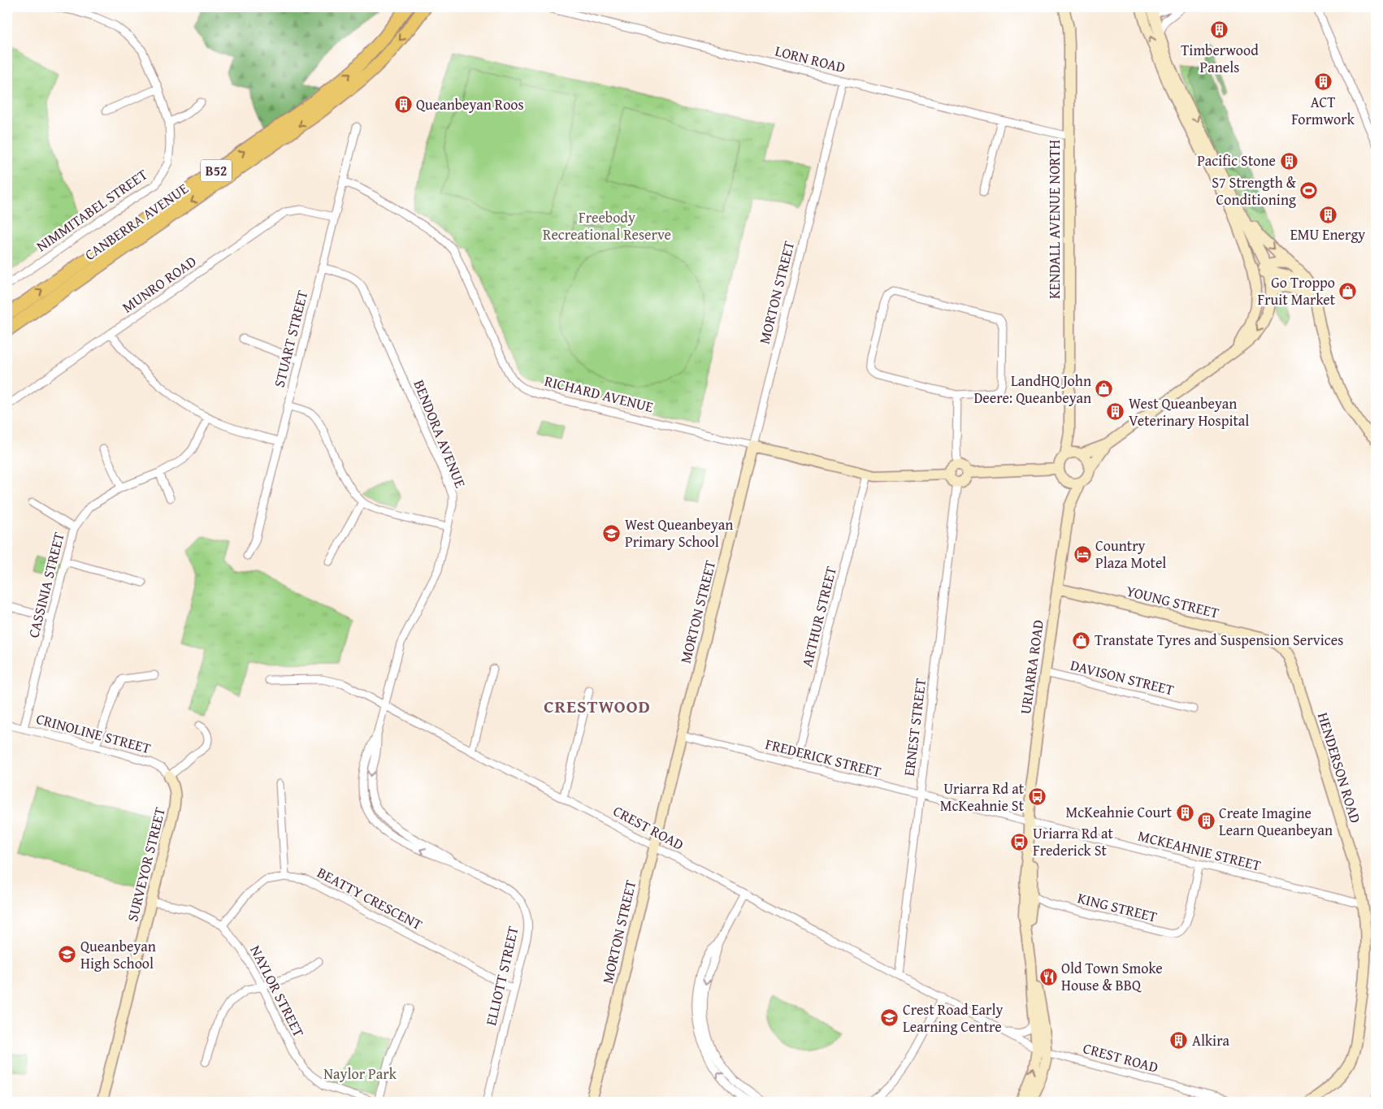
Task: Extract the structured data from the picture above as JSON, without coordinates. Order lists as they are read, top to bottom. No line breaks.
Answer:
{"streets":{"highway":["B52","CANBERRA AVENUE"],"main road":["KENDALL AVENUE NORTH","MORTON STREET","RICHARD AVENUE","YOUNG STREET","URIARRA ROAD","HENDERSON ROAD","SURVEYOR STREET"],"street":["LORN ROAD","NIMMITABEL STREET","MUNRO ROAD","STUART STREET","BENDORA AVENUE","CASSINIA STREET","ARTHUR STREET","DAVISON STREET","ERNEST STREET","CRINOLINE STREET","FREDERICK STREET","CREST ROAD","MCKEAHNIE STREET","BEATTY CRESCENT","KING STREET","ELLIOTT STREET","NAYLOR STREET"]},"crossings":[["LORN ROAD","KENDALL AVENUE NORTH"],["LORN ROAD","MORTON STREET"],["KENDALL AVENUE NORTH","URIARRA ROAD"],["MUNRO ROAD","STUART STREET"],["MORTON STREET","RICHARD AVENUE"],["MORTON STREET","FREDERICK STREET"],["MORTON STREET","CREST ROAD"],["STUART STREET","RICHARD AVENUE"],["STUART STREET","BENDORA AVENUE"],["RICHARD AVENUE","ARTHUR STREET"],["RICHARD AVENUE","ERNEST STREET"],["BENDORA AVENUE","CREST ROAD"],["BENDORA AVENUE","ELLIOTT STREET"],["CASSINIA STREET","CRINOLINE STREET"],["YOUNG STREET","URIARRA ROAD"],["YOUNG STREET","HENDERSON ROAD"],["ARTHUR STREET","FREDERICK STREET"],["URIARRA ROAD","DAVISON STREET"],["URIARRA ROAD","FREDERICK STREET"],["URIARRA ROAD","CREST ROAD"],["URIARRA ROAD","MCKEAHNIE STREET"],["URIARRA ROAD","KING STREET"],["ERNEST STREET","FREDERICK STREET"],["ERNEST STREET","CREST ROAD"],["CRINOLINE STREET","SURVEYOR STREET"],["FREDERICK STREET","MCKEAHNIE STREET"],["HENDERSON ROAD","MCKEAHNIE STREET"],["CREST ROAD","ELLIOTT STREET"],["MCKEAHNIE STREET","KING STREET"],["SURVEYOR STREET","NAYLOR STREET"],["BEATTY CRESCENT","ELLIOTT STREET"],["BEATTY CRESCENT","NAYLOR STREET"]],"districts":["CRESTWOOD"],"parks":["Freebody Recreational Reserve","Naylor Park"],"places":{"building":["Timberwood Panels","ACT Formwork","Queanbeyan Roos","Pacific Stone","EMU Energy","West Queanbeyan Veterinary Hospital","McKeahnie Court","Create Imagine Learn Queanbeyan","Alkira"],"sports":["S7 Strength & Conditioning"],"shop":["Go Troppo Fruit Market","LandHQ John Deere: Queanbeyan","Transtate Tyres and Suspension Services"],"school or university":["West Queanbeyan Primary School","Queanbeyan High School","Crest Road Early Learning Centre"],"hotel":["Country Plaza Motel"],"bus stop":["Uriarra Rd at McKeahnie St","Uriarra Rd at Frederick St"],"restaurant":["Old Town Smoke House & BBQ"]}}
